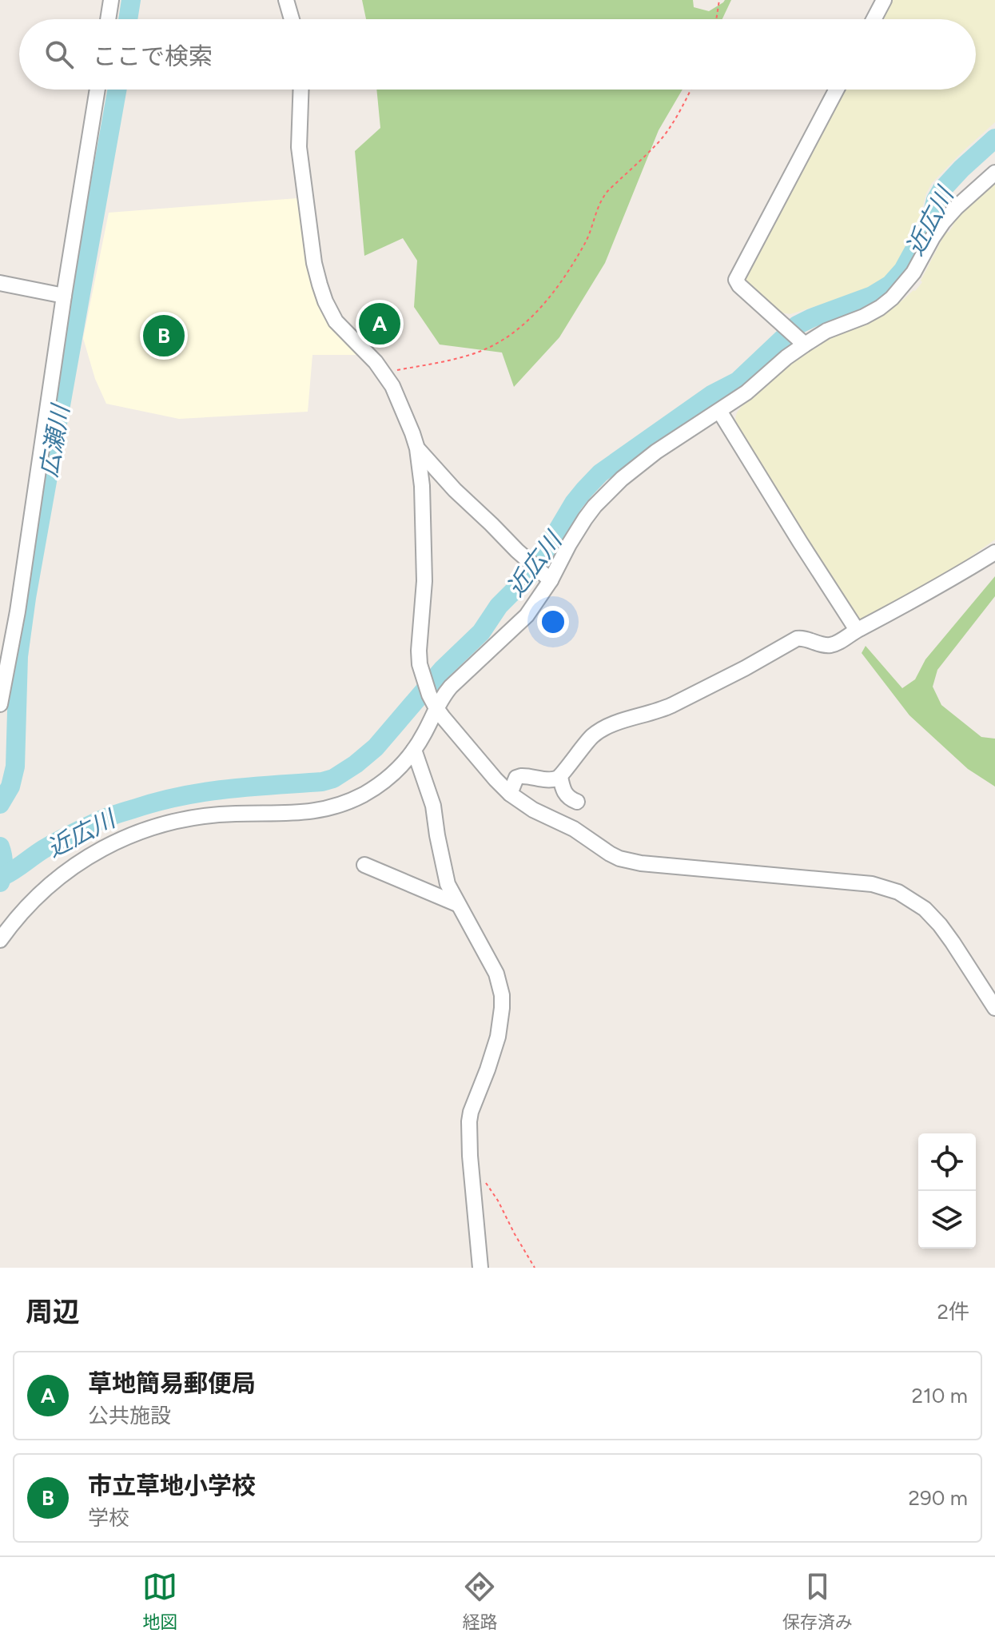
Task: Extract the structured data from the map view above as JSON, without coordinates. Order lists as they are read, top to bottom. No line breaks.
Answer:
{"water":["近広川","広瀬川"],"page":{"search":"ここで検索","pins":["A","B"],"heading":["周辺","2件"],"list":[{"mark":"A","name":"草地簡易郵便局","note":"公共施設","value":"210 m"},{"mark":"B","name":"市立草地小学校","note":"学校","value":"290 m"}],"nav":["地図","経路","保存済み"]}}
